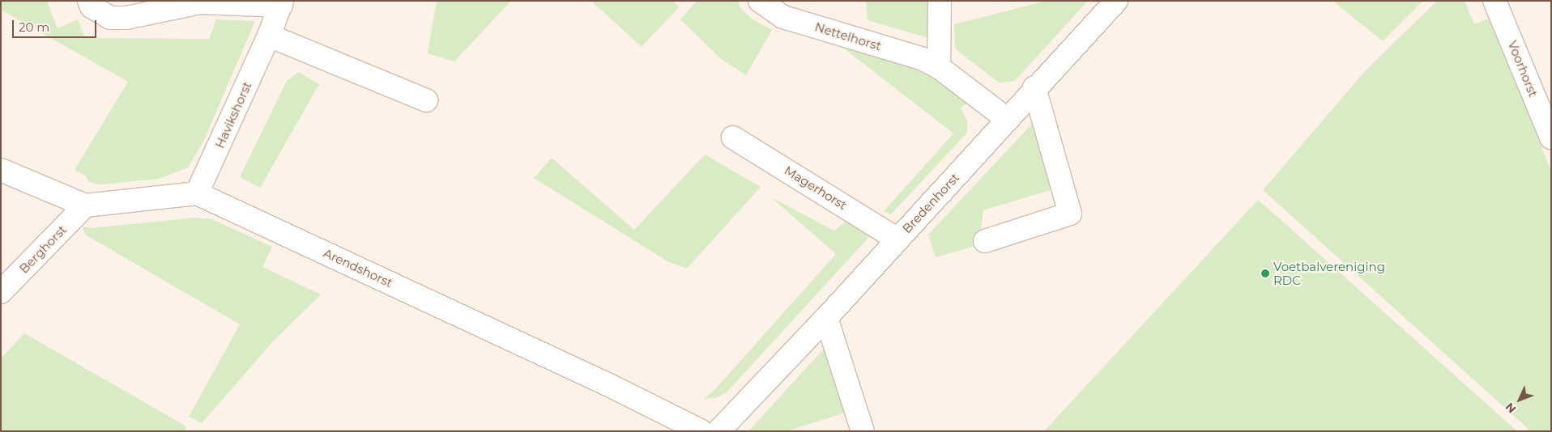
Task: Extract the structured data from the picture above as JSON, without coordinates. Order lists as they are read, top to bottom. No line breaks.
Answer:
{"streets":{"street":["Nettelhorst","Voorhorst","Havikshorst","Magerhorst","Bredenhorst","Berghorst","Arendshorst"]},"crossings":[["Nettelhorst","Bredenhorst"],["Havikshorst","Arendshorst"],["Magerhorst","Bredenhorst"]],"places":["Voetbalvereniging RDC"],"scale_bar":"20 m","north":"bottom left"}
